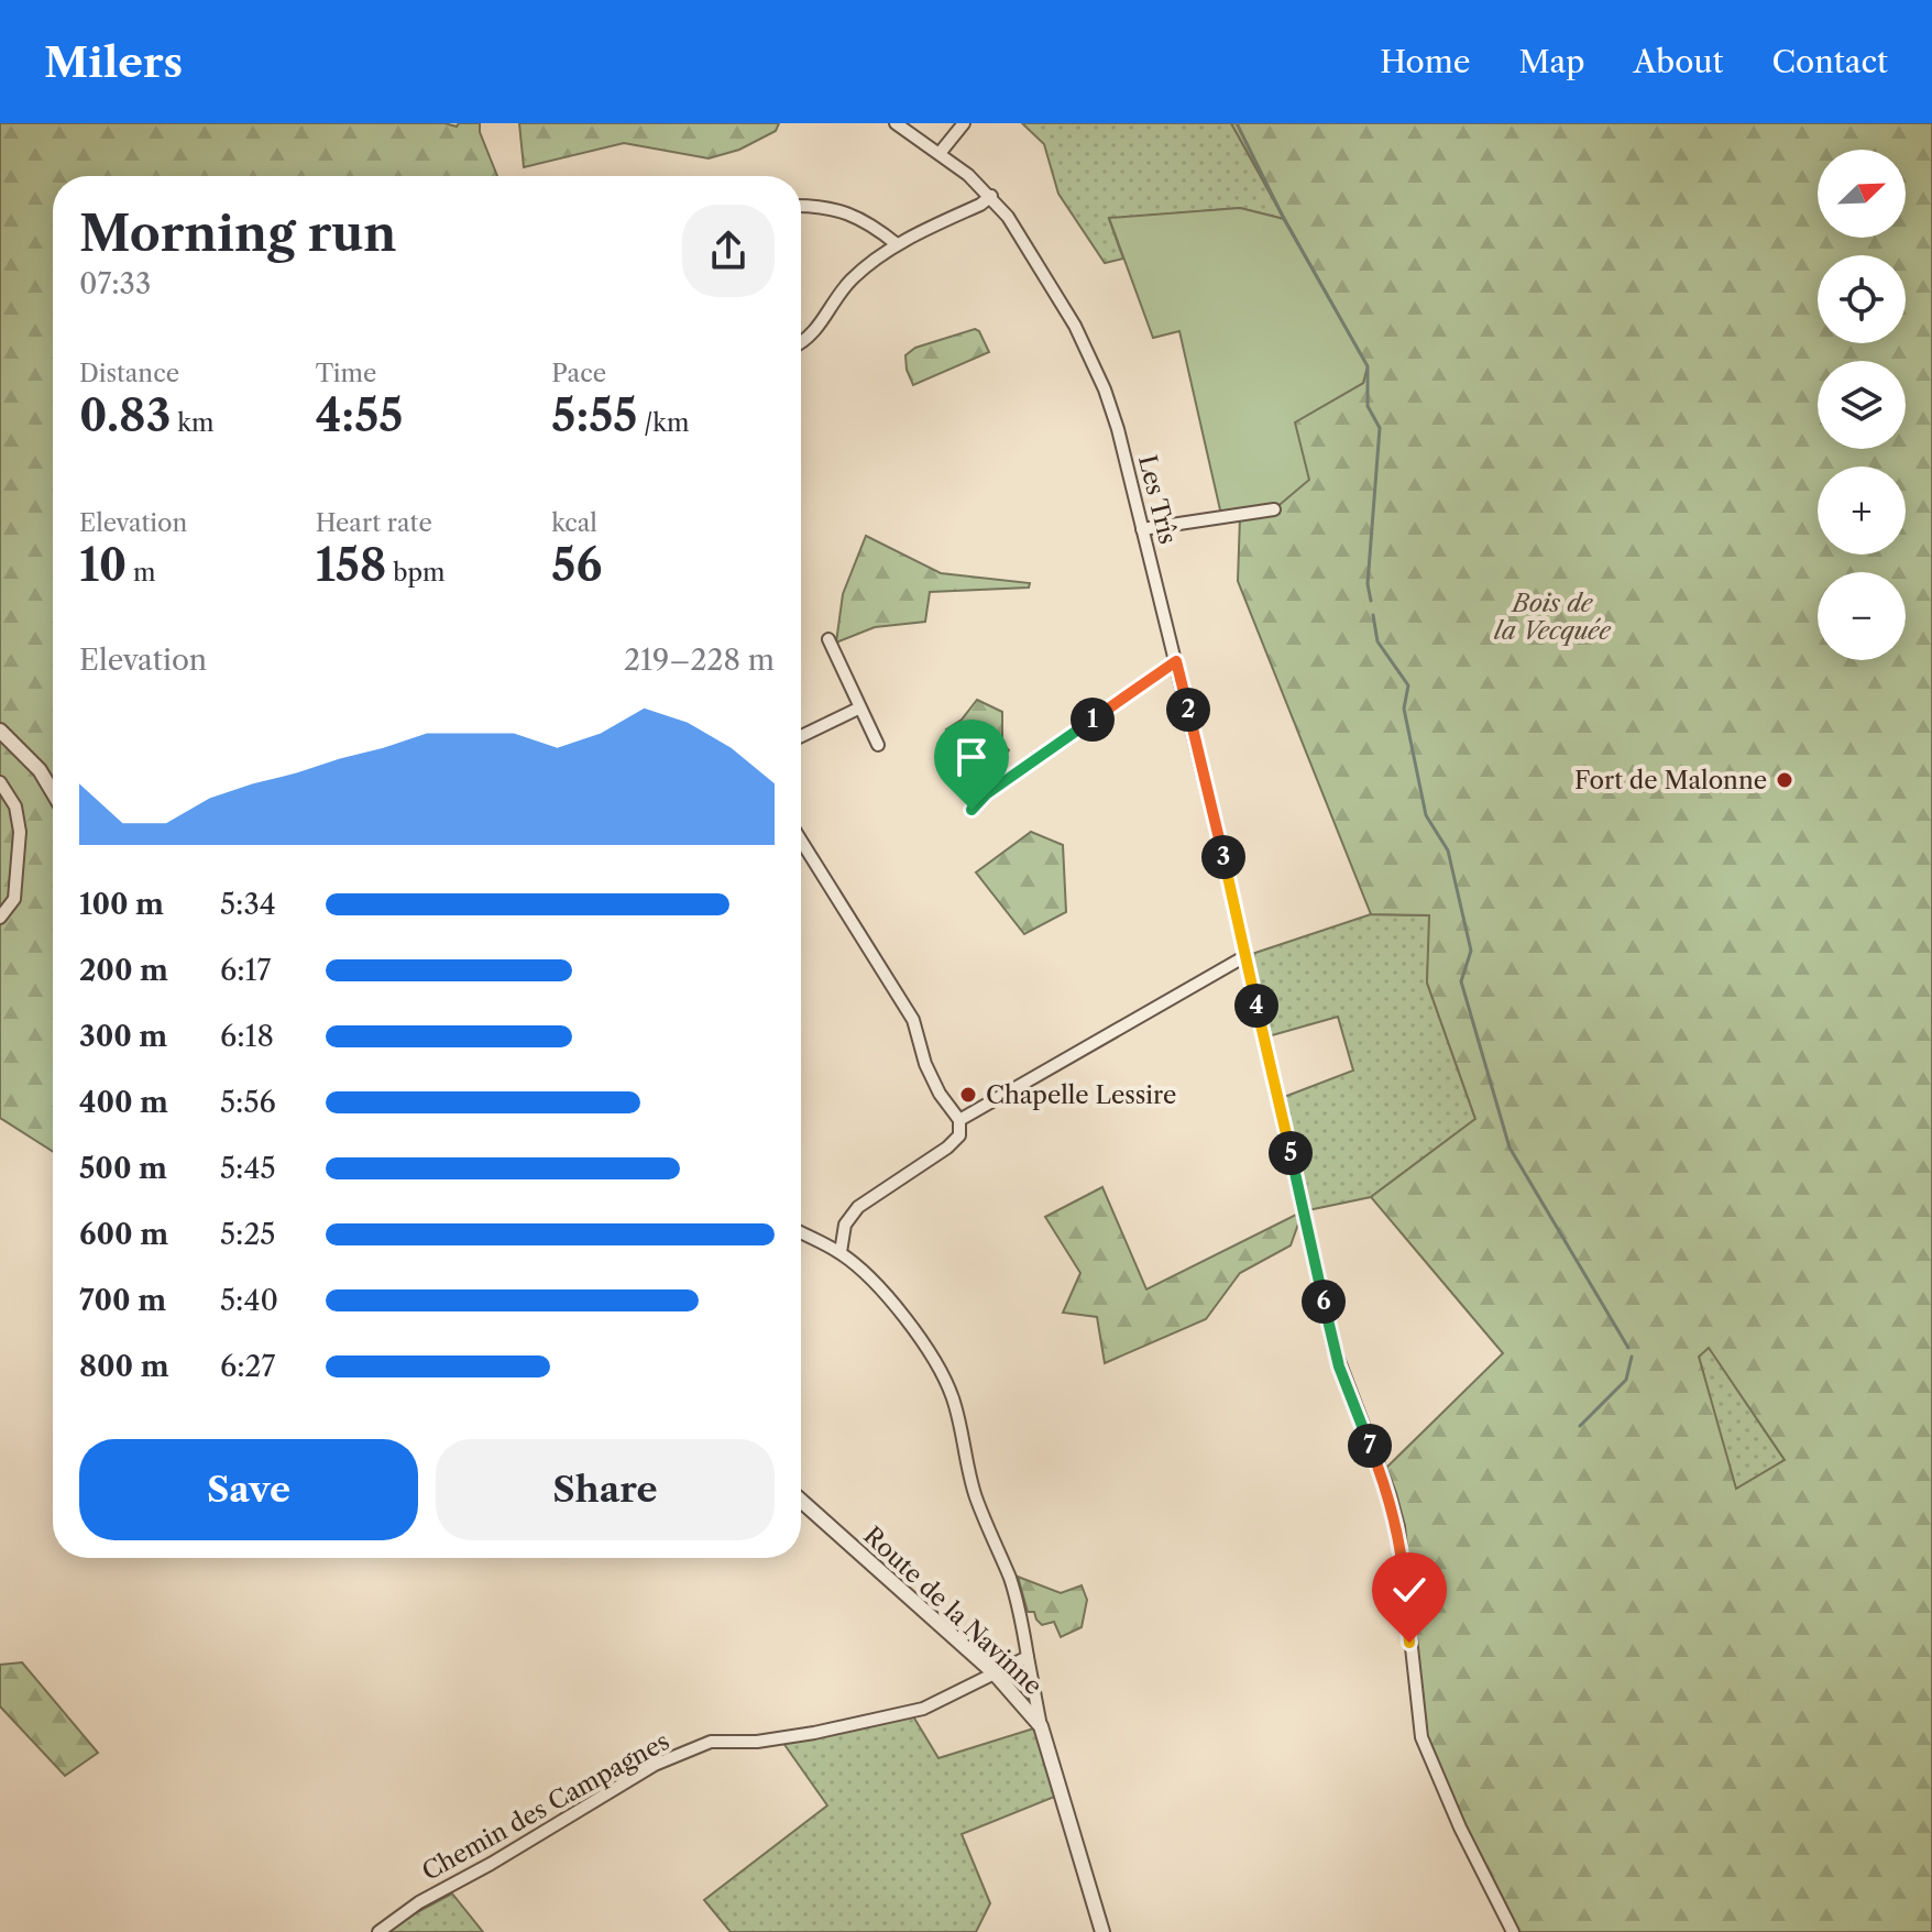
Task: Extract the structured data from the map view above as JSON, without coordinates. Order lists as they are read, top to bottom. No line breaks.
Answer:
{"streets":{"street":["Les Trîs","Route de la Navinne","Chemin des Campagnes"]},"crossings":[["Route de la Navinne","Chemin des Campagnes"]],"parks":["Bois de la Vecquée"],"places":["Fort de Malonne","Chapelle Lessire"],"north":"top right","page":{"header":"Milers","nav":["Home","Map","About","Contact"],"map_buttons":["+","−"],"heading":["Morning run","07:33"],"stats":[["Distance","0.83 km"],["Time","4:55"],["Pace","5:55 /km"],["Elevation","10 m"],["Heart rate","158 bpm"],["kcal","56"]],"chart":["Elevation","219–228 m"],"pins":["2","1","3","4","5","6","7"],"list":[{"name":"100 m","note":"5:34"},{"name":"200 m","note":"6:17"},{"name":"300 m","note":"6:18"},{"name":"400 m","note":"5:56"},{"name":"500 m","note":"5:45"},{"name":"600 m","note":"5:25"},{"name":"700 m","note":"5:40"},{"name":"800 m","note":"6:27"}],"buttons":["Save","Share"]}}
